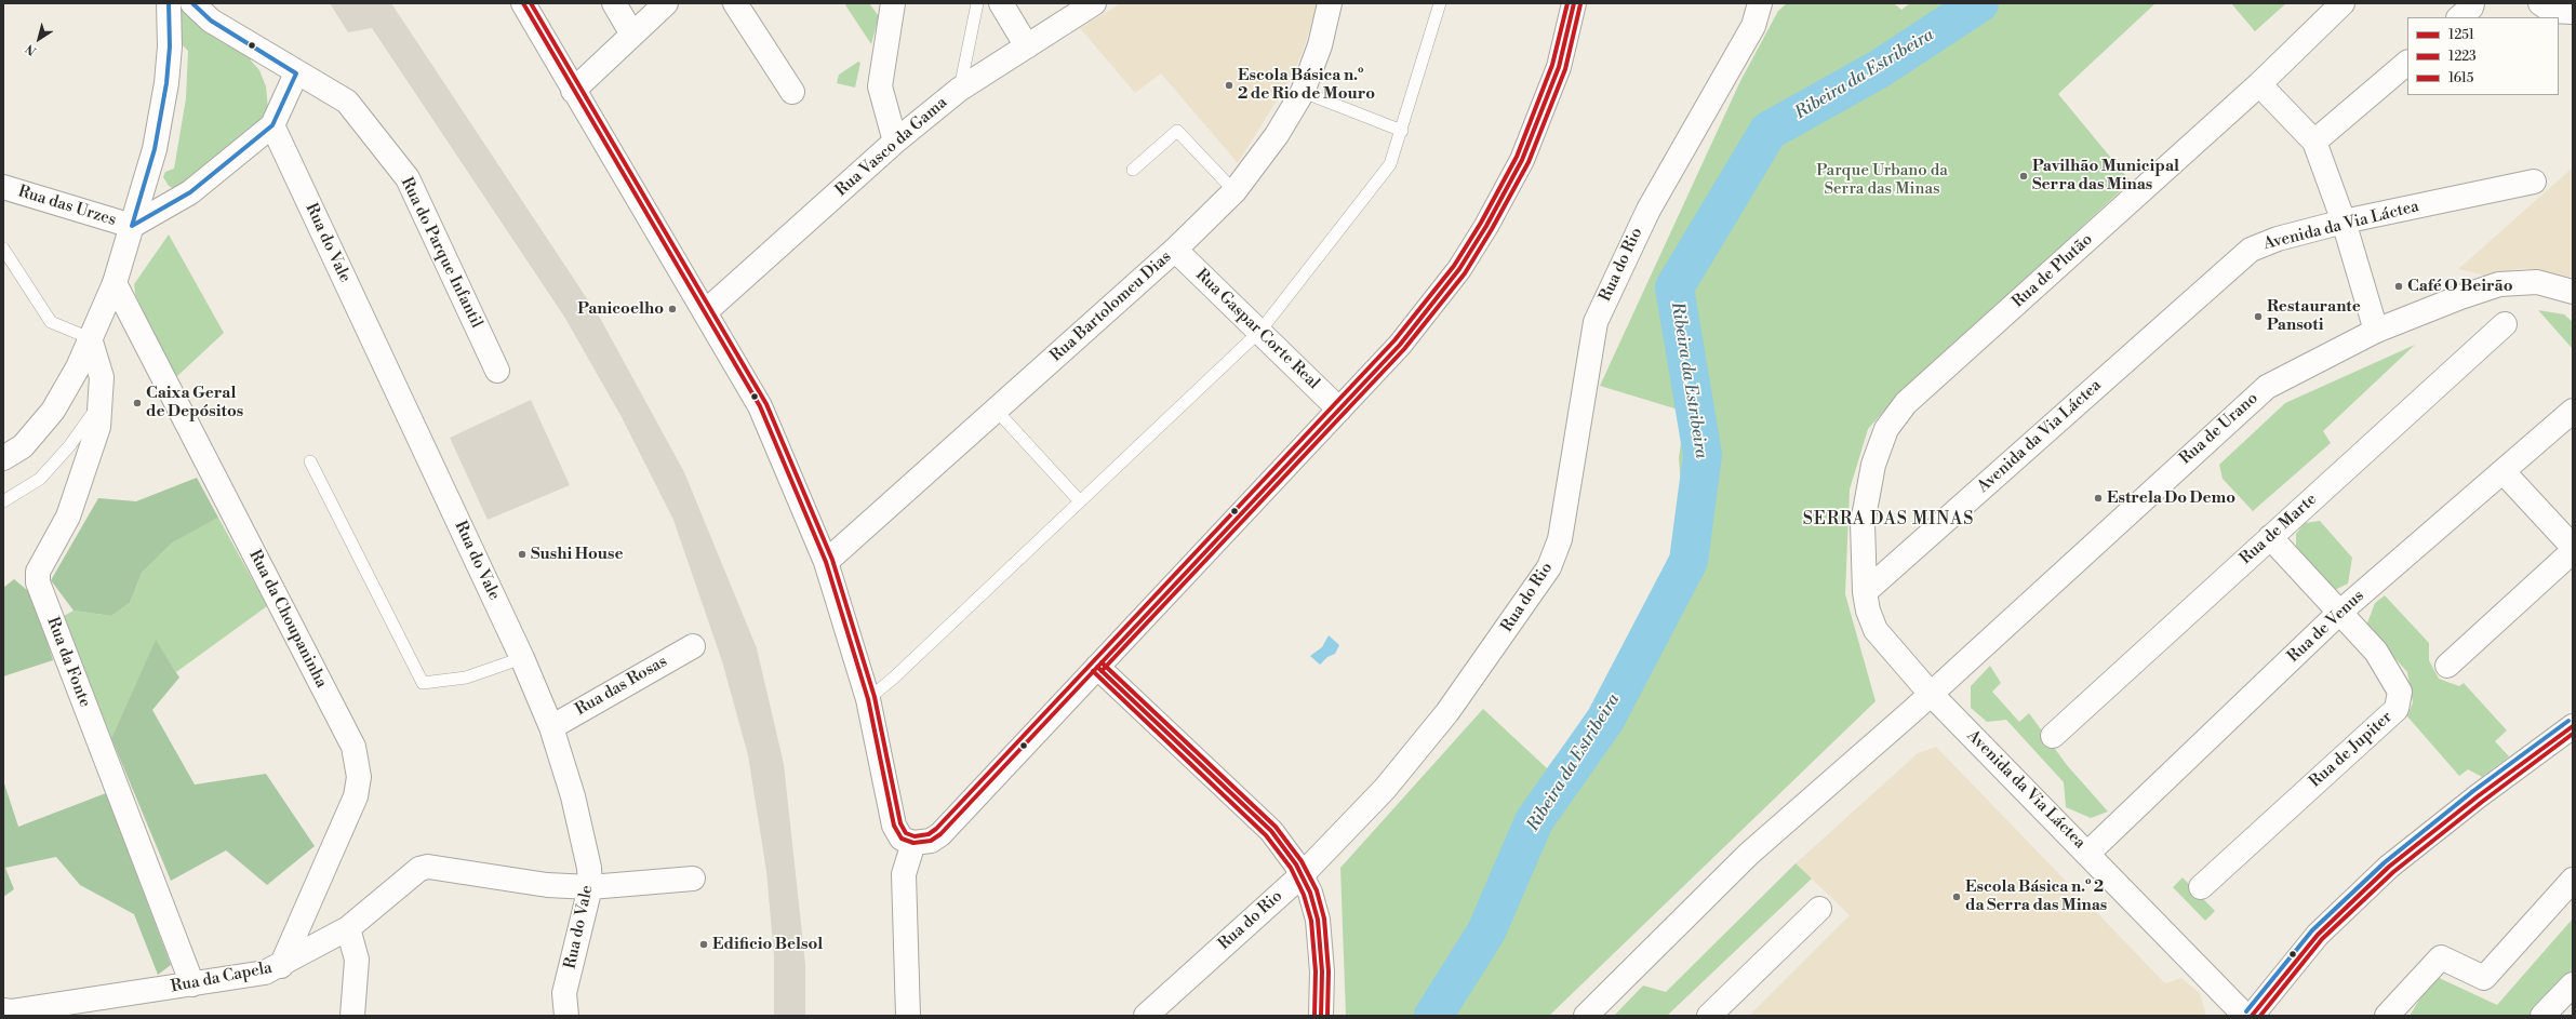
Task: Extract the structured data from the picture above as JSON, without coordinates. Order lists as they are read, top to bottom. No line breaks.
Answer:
{"streets":{"street":["Rua Vasco da Gama","Rua das Urzes","Avenida da Via Láctea","Rua do Vale","Rua do Parque Infantil","Rua do Rio","Rua de Plutão","Rua Bartolomeu Dias","Rua Gaspar Corte Real","Rua de Urano","Rua de Marte","Rua da Choupaninha","Rua de Venus","Rua da Fonte","Rua das Rosas","Rua de Jupiter","Rua da Capela"]},"crossings":[["Avenida da Via Láctea","Rua de Plutão"],["Avenida da Via Láctea","Rua de Urano"],["Avenida da Via Láctea","Rua de Venus"],["Rua do Vale","Rua das Rosas"],["Rua do Vale","Rua da Capela"],["Rua Bartolomeu Dias","Rua Gaspar Corte Real"],["Rua de Marte","Rua de Jupiter"],["Rua da Choupaninha","Rua da Capela"],["Rua de Venus","Rua de Jupiter"],["Rua da Fonte","Rua da Capela"]],"districts":["SERRA DAS MINAS"],"water":["Ribeira da Estribeira"],"parks":["Parque Urbano da Serra das Minas"],"places":["Escola Básica n.º 2 de Rio de Mouro","Pavilhão Municipal Serra das Minas","Café O Beirão","Panicoelho","Restaurante Pansoti","Caixa Geral de Depósitos","Estrela Do Demo","Sushi House","Escola Básica n.º 2 da Serra das Minas","Edificio Belsol"],"lines":["transit line 1251","transit line 1615","transit line 1223"],"legend":["1251","1223","1615"],"north":"bottom left"}
